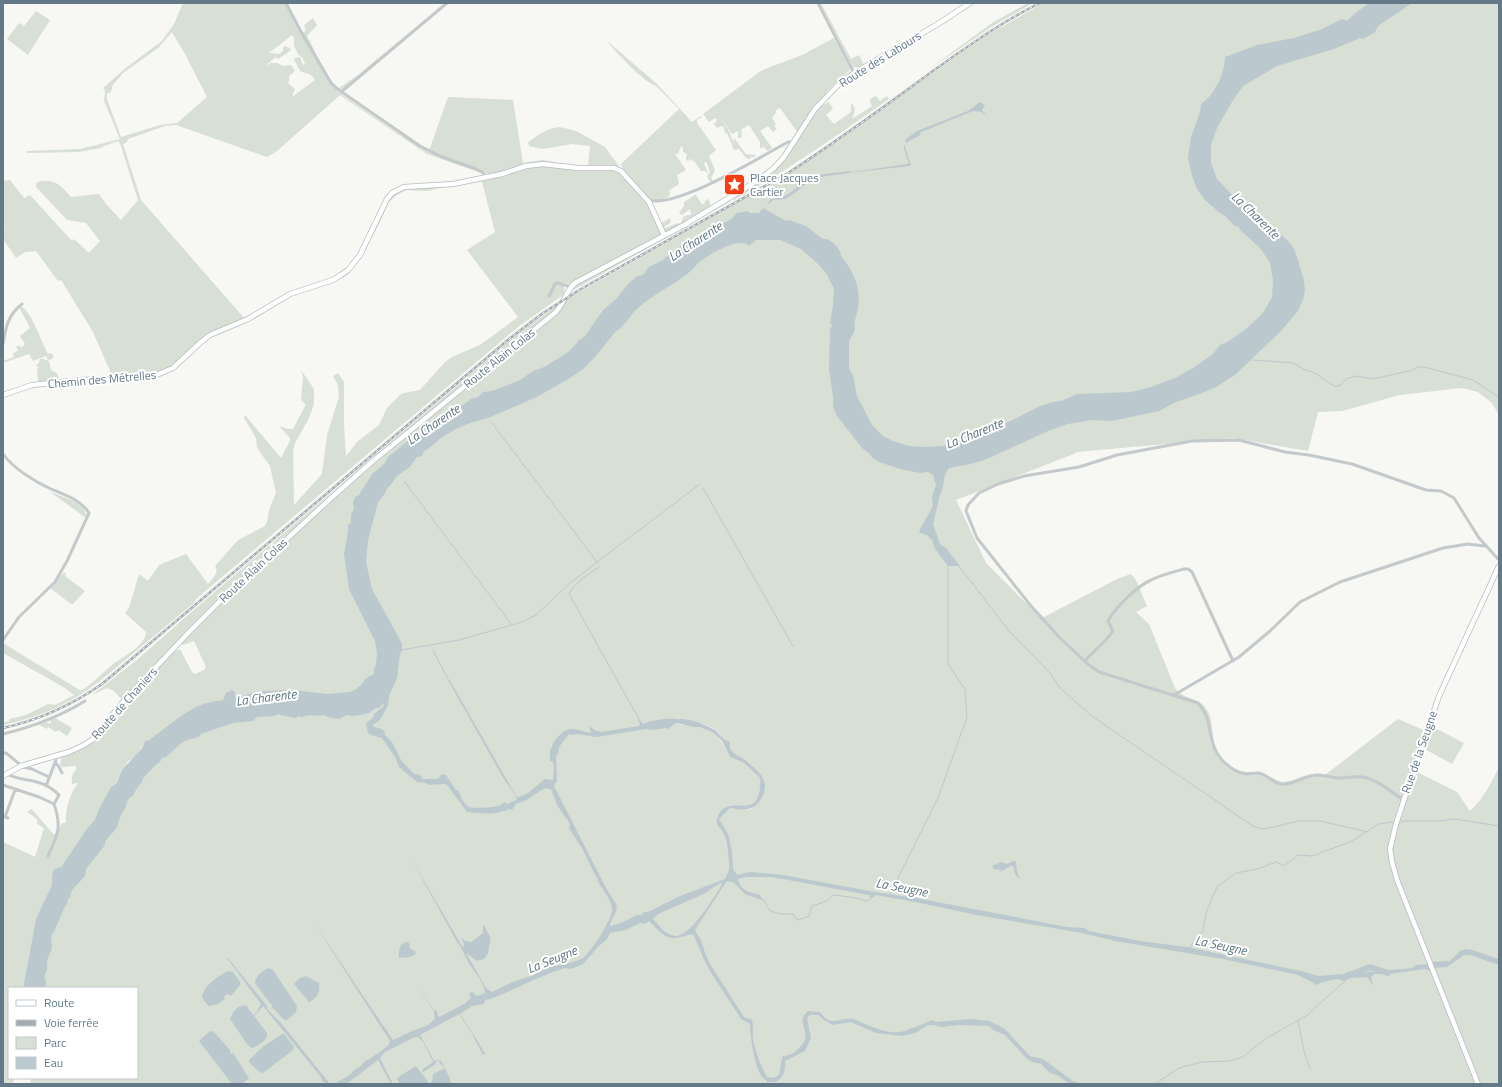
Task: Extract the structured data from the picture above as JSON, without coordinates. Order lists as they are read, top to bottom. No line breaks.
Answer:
{"streets":{"street":["Route des Labours","Route Alain Colas","Chemin des Métrelles","Route de Chaniers","Rue de la Seugne"]},"crossings":[["Route Alain Colas","Route de Chaniers"]],"water":["La Charente","La Seugne"],"places":{"place":["Place Jacques Cartier"]},"legend":["Route","Voie ferrée","Parc","Eau"]}
